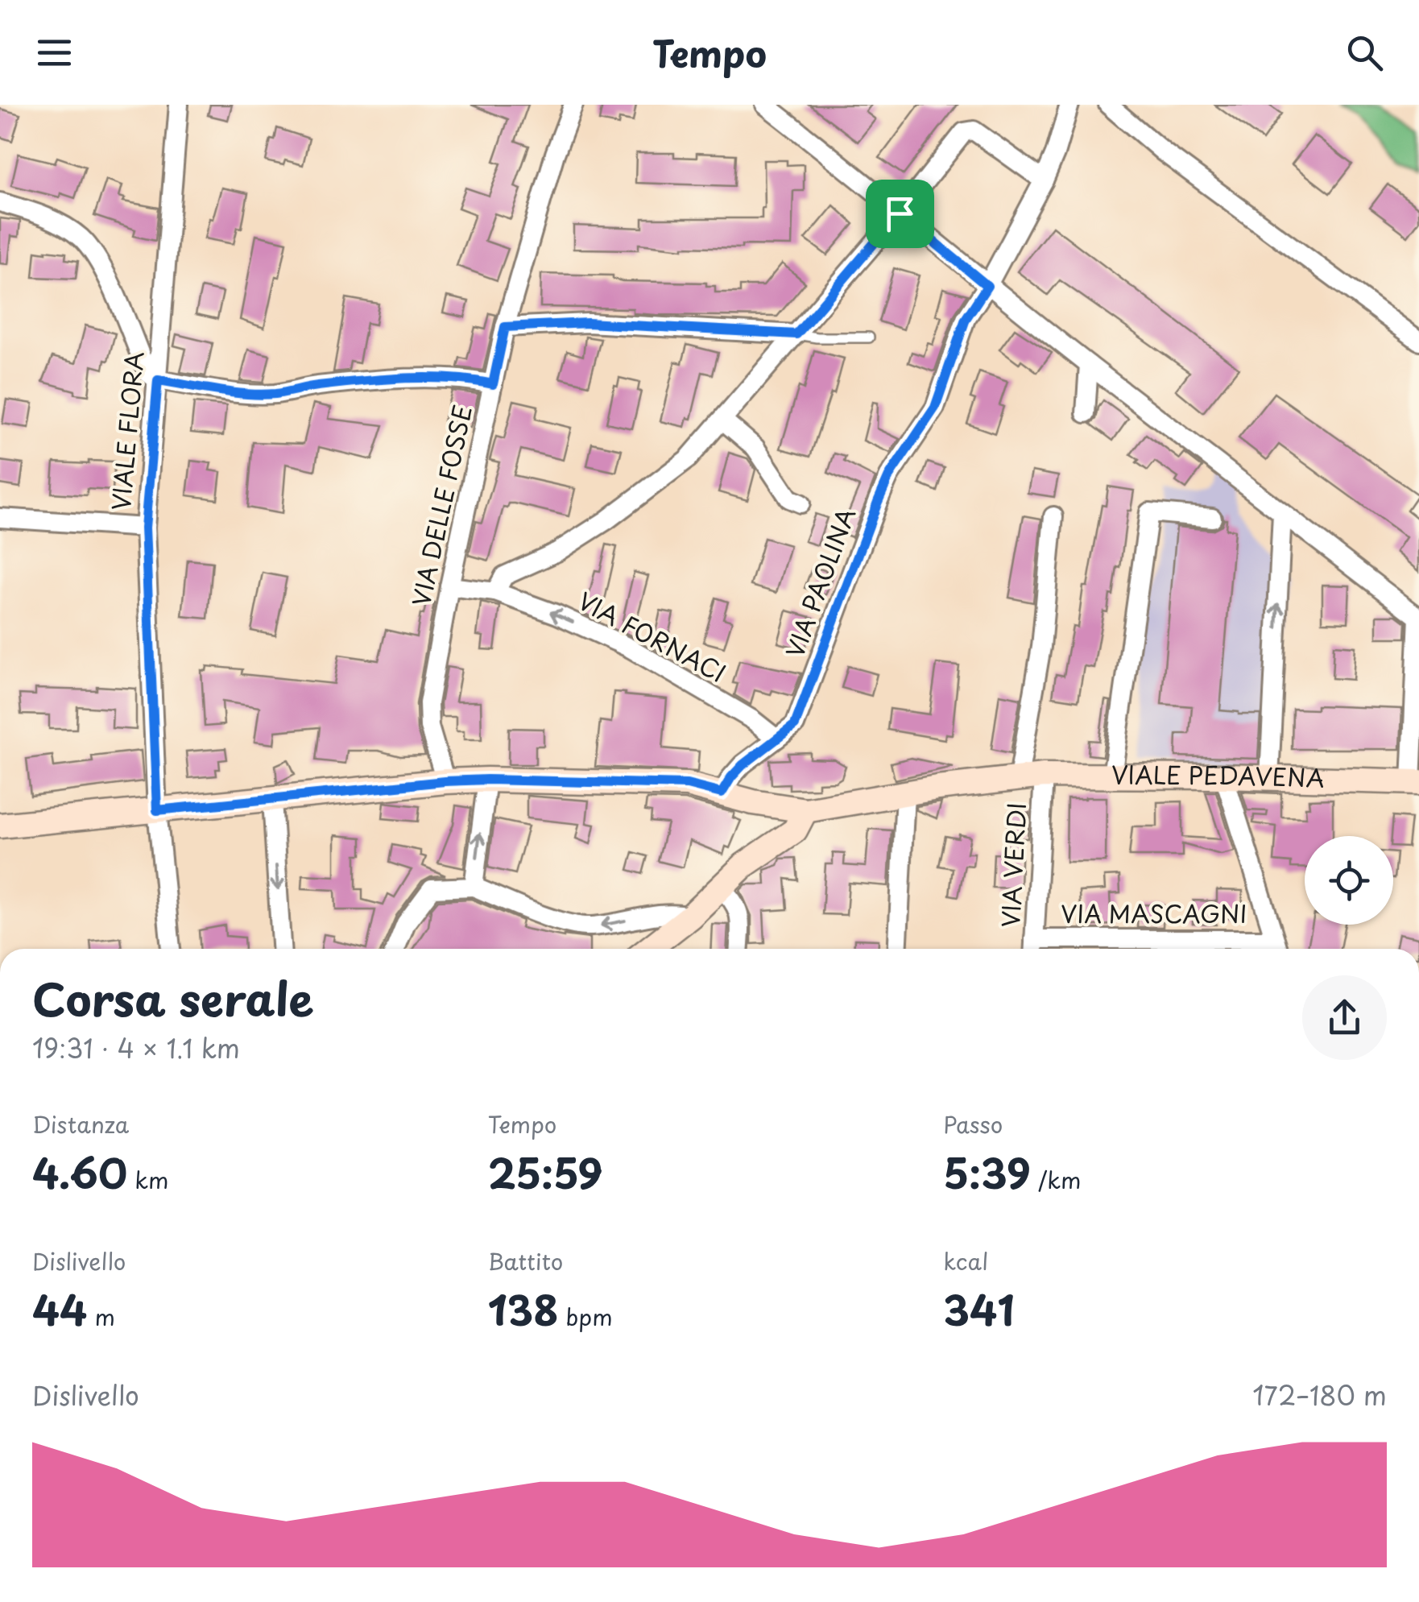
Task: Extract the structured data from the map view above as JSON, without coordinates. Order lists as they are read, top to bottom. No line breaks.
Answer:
{"streets":{"main road":["VIALE PEDAVENA"],"street":["VIALE FLORA","VIA DELLE FOSSE","VIA PAOLINA","VIA FORNACI","VIA VERDI","VIA MASCAGNI"]},"crossings":[["VIALE FLORA","VIALE PEDAVENA"],["VIA DELLE FOSSE","VIA FORNACI"],["VIA DELLE FOSSE","VIALE PEDAVENA"],["VIA PAOLINA","VIA FORNACI"],["VIA PAOLINA","VIALE PEDAVENA"],["VIALE PEDAVENA","VIA VERDI"],["VIA VERDI","VIA MASCAGNI"]],"one_way":["VIA FORNACI"],"page":{"header":"Tempo","heading":["Corsa serale","19:31 · 4 × 1.1 km"],"stats":[["Distanza","4.60 km"],["Tempo","25:59"],["Passo","5:39 /km"],["Dislivello","44 m"],["Battito","138 bpm"],["kcal","341"]],"chart":["Dislivello","172–180 m"]}}
